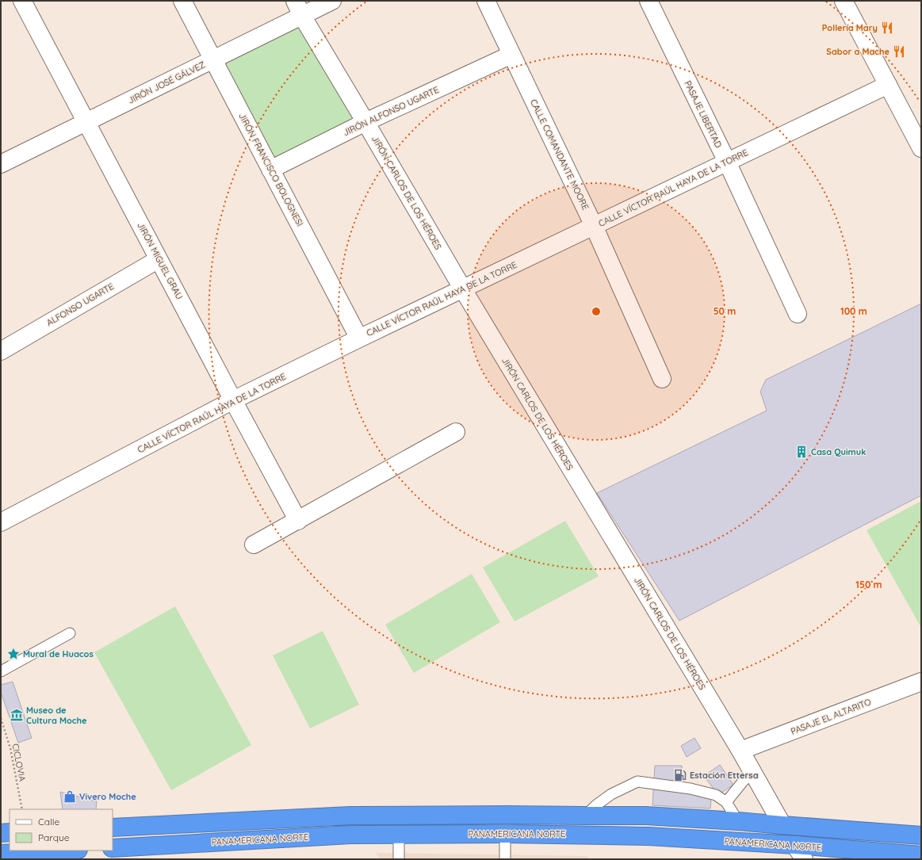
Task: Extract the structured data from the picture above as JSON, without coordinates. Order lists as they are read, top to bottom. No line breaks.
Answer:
{"streets":{"highway":["PANAMERICANA NORTE"],"street":["JIRÓN JOSÉ GÁLVEZ","JIRÓN ALFONSO UGARTE","PASAJE LIBERTAD","CALLE COMANDANTE MOORE","JIRÓN FRANCISCO BOLOGNESI","CALLE VÍCTOR RAÚL HAYA DE LA TORRE","JIRÓN CARLOS DE LOS HÉROES","JIRÓN MIGUEL GRAU","ALFONSO UGARTE","PASAJE EL ALTARITO"],"path":["CICLOVIA"]},"crossings":[["JIRÓN JOSÉ GÁLVEZ","JIRÓN FRANCISCO BOLOGNESI"],["JIRÓN JOSÉ GÁLVEZ","JIRÓN CARLOS DE LOS HÉROES"],["JIRÓN JOSÉ GÁLVEZ","JIRÓN MIGUEL GRAU"],["JIRÓN ALFONSO UGARTE","CALLE COMANDANTE MOORE"],["JIRÓN ALFONSO UGARTE","JIRÓN FRANCISCO BOLOGNESI"],["JIRÓN ALFONSO UGARTE","JIRÓN CARLOS DE LOS HÉROES"],["PASAJE LIBERTAD","CALLE VÍCTOR RAÚL HAYA DE LA TORRE"],["CALLE COMANDANTE MOORE","CALLE VÍCTOR RAÚL HAYA DE LA TORRE"],["JIRÓN FRANCISCO BOLOGNESI","CALLE VÍCTOR RAÚL HAYA DE LA TORRE"],["CALLE VÍCTOR RAÚL HAYA DE LA TORRE","JIRÓN CARLOS DE LOS HÉROES"],["CALLE VÍCTOR RAÚL HAYA DE LA TORRE","JIRÓN MIGUEL GRAU"],["JIRÓN CARLOS DE LOS HÉROES","PASAJE EL ALTARITO"],["JIRÓN MIGUEL GRAU","ALFONSO UGARTE"]],"places":{"restaurant":["Pollería Mary","Sabor a Mache"],"building":["Casa Quimuk"],"place":["Mural de Huacos"],"museum":["Museo de Cultura Moche"],"fuel station":["Estación Ettersa"],"shop":["Vivero Moche"]},"legend":["Calle","Parque"],"rings":["50 m","100 m","150 m"]}
